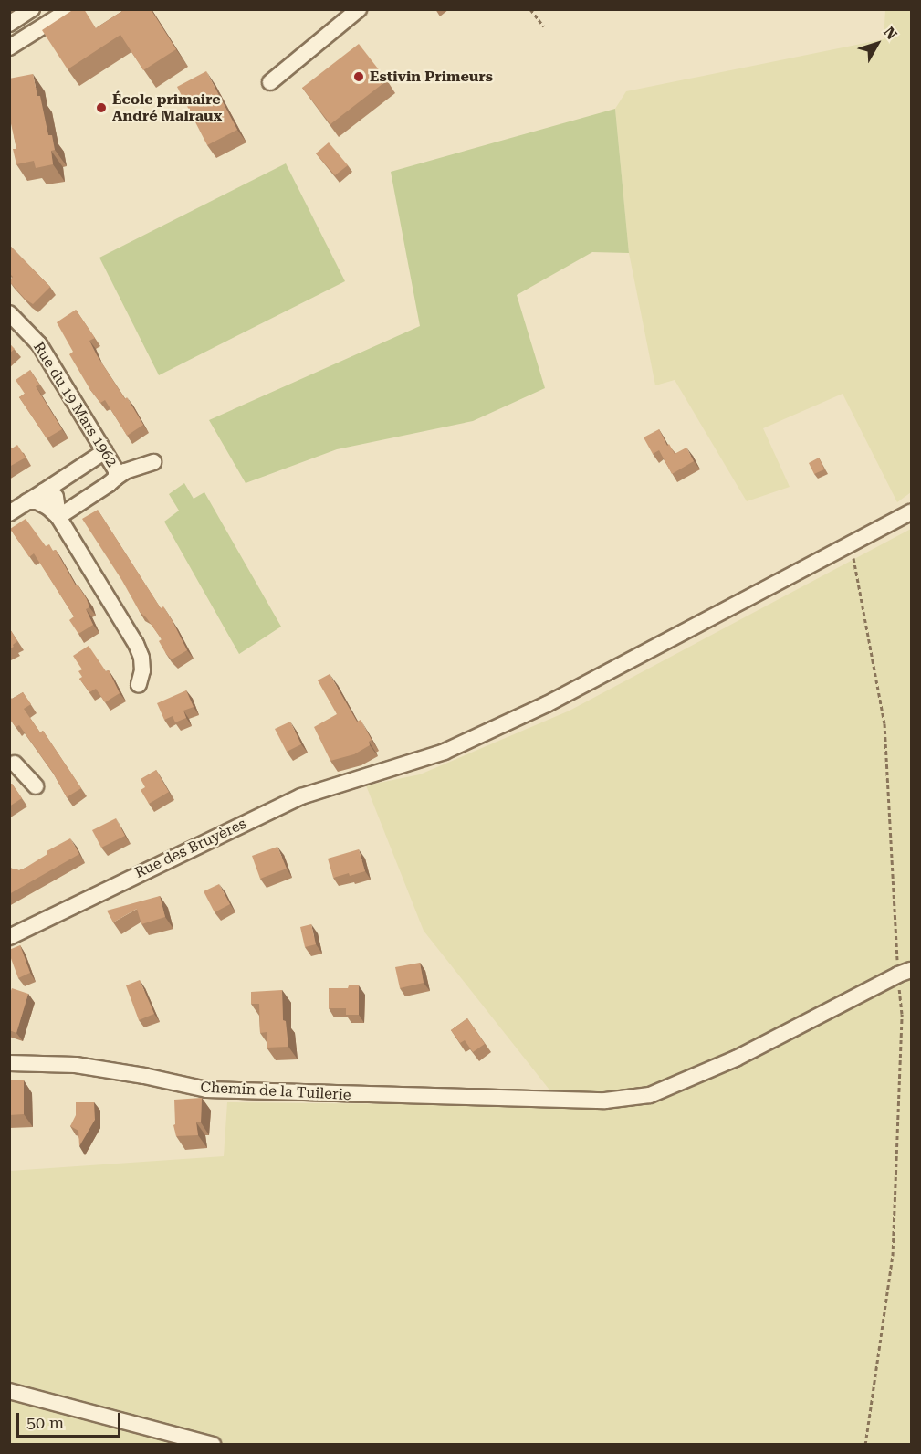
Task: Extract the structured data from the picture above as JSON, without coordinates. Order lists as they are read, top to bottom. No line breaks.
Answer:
{"streets":{"street":["Rue du 19 Mars 1962","Rue des Bruyères","Chemin de la Tuilerie"]},"places":["Estivin Primeurs","École primaire André Malraux"],"scale_bar":"50 m","north":"top right"}
